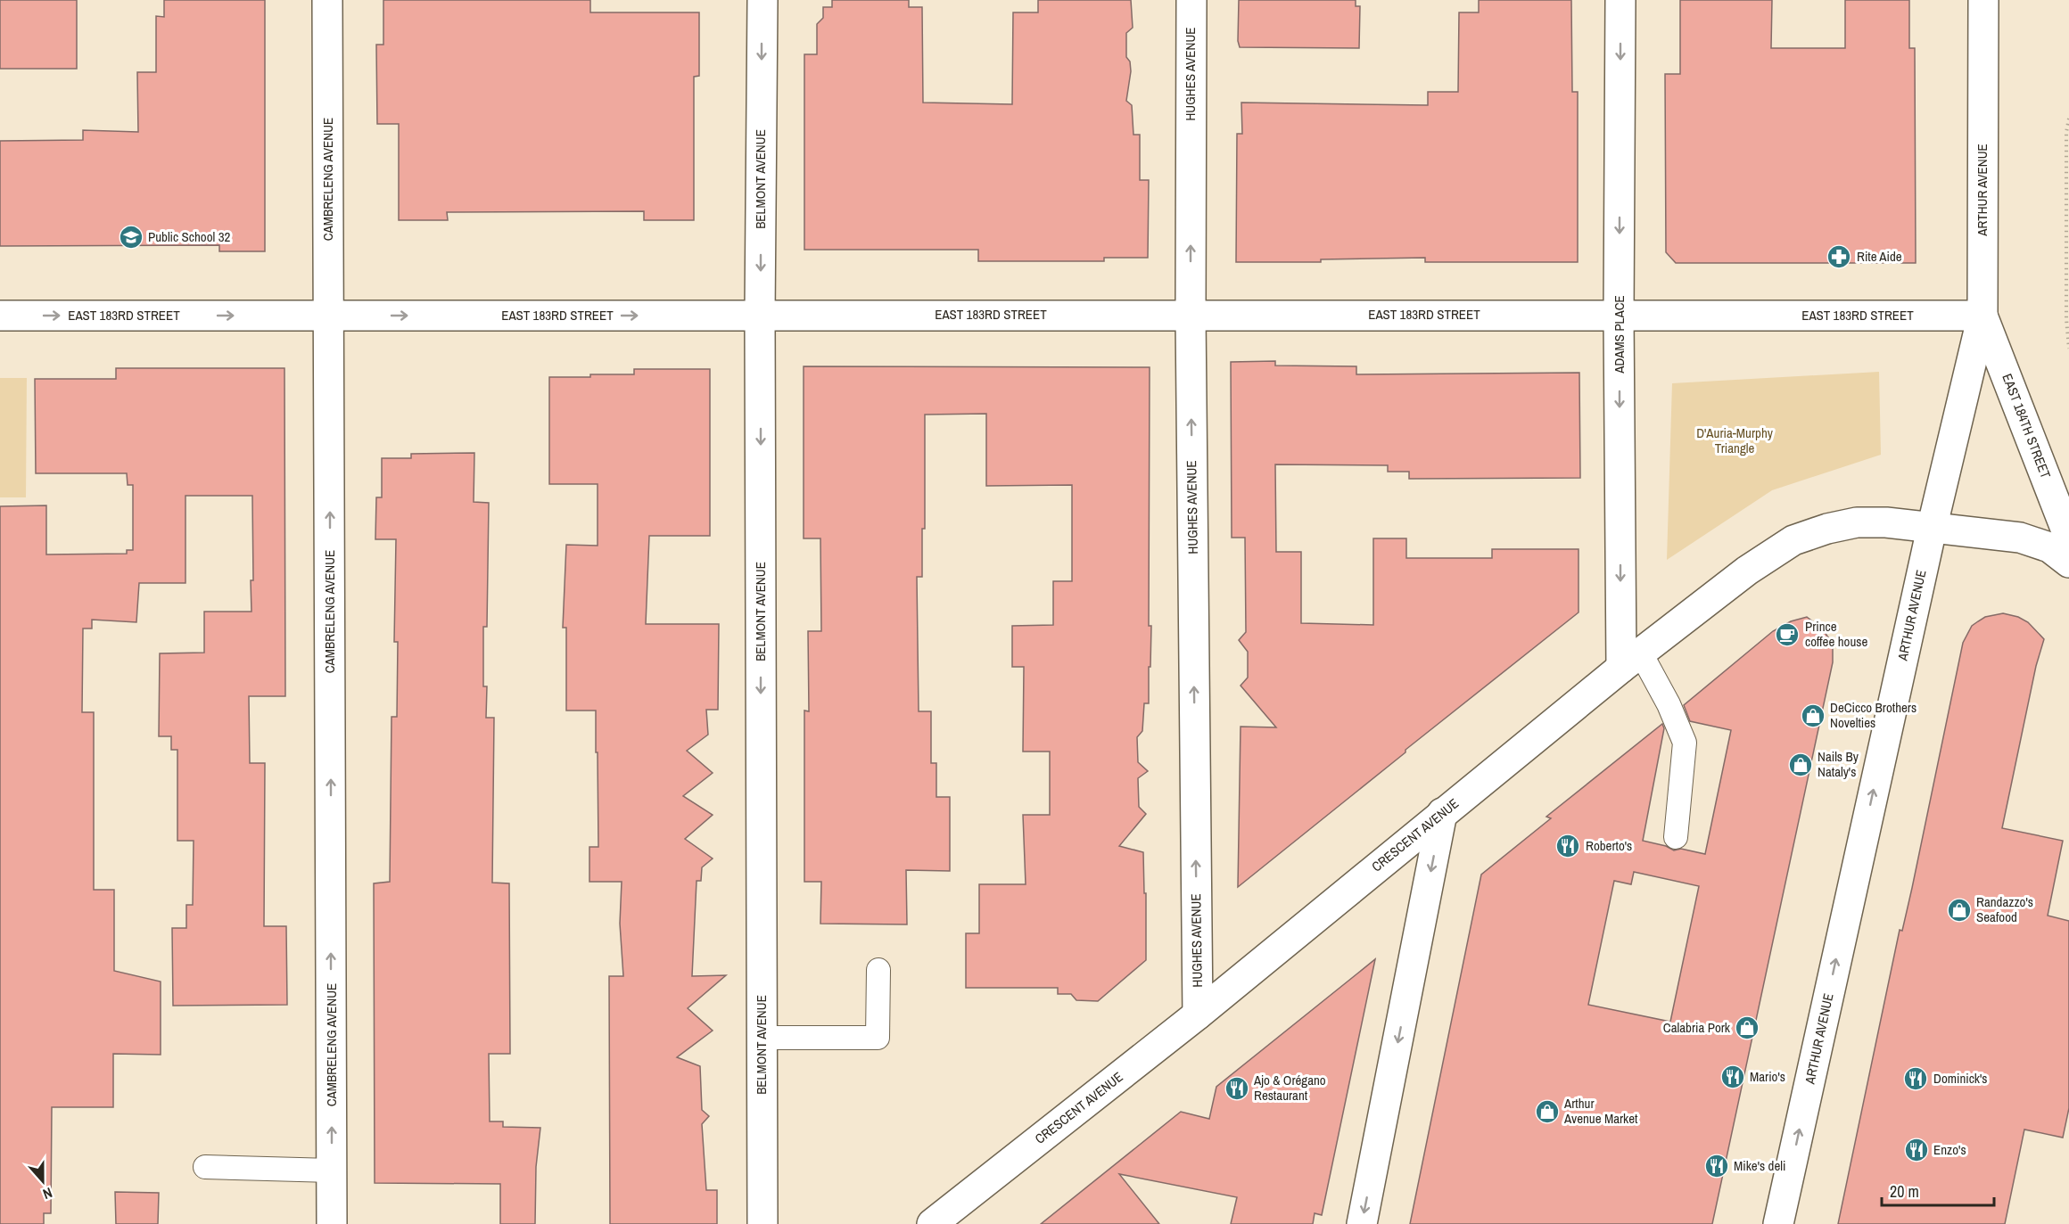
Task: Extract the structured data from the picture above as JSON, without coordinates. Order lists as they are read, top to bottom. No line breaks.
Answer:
{"streets":{"street":["HUGHES AVENUE","CAMBRELENG AVENUE","BELMONT AVENUE","ARTHUR AVENUE","EAST 183RD STREET","ADAMS PLACE","EAST 184TH STREET","CRESCENT AVENUE"]},"crossings":[["HUGHES AVENUE","EAST 183RD STREET"],["HUGHES AVENUE","CRESCENT AVENUE"],["CAMBRELENG AVENUE","EAST 183RD STREET"],["BELMONT AVENUE","EAST 183RD STREET"],["ARTHUR AVENUE","EAST 183RD STREET"],["ARTHUR AVENUE","EAST 184TH STREET"],["ARTHUR AVENUE","CRESCENT AVENUE"],["EAST 183RD STREET","ADAMS PLACE"],["EAST 183RD STREET","EAST 184TH STREET"],["ADAMS PLACE","CRESCENT AVENUE"]],"one_way":["HUGHES AVENUE","CAMBRELENG AVENUE","BELMONT AVENUE","ARTHUR AVENUE","EAST 183RD STREET","ADAMS PLACE"],"parks":["D'Auria-Murphy Triangle"],"places":{"school or university":["Public School 32"],"pharmacy":["Rite Aide"],"cafe":["Prince coffee house"],"shop":["DeCicco Brothers Novelties","Nails By Nataly's","Randazzo's Seafood","Calabria Pork","Arthur Avenue Market"],"restaurant":["Roberto's","Mario's","Dominick's","Ajo & Orégano Restaurant","Enzo's","Mike's deli"]},"scale_bar":"20 m","north":"bottom"}
